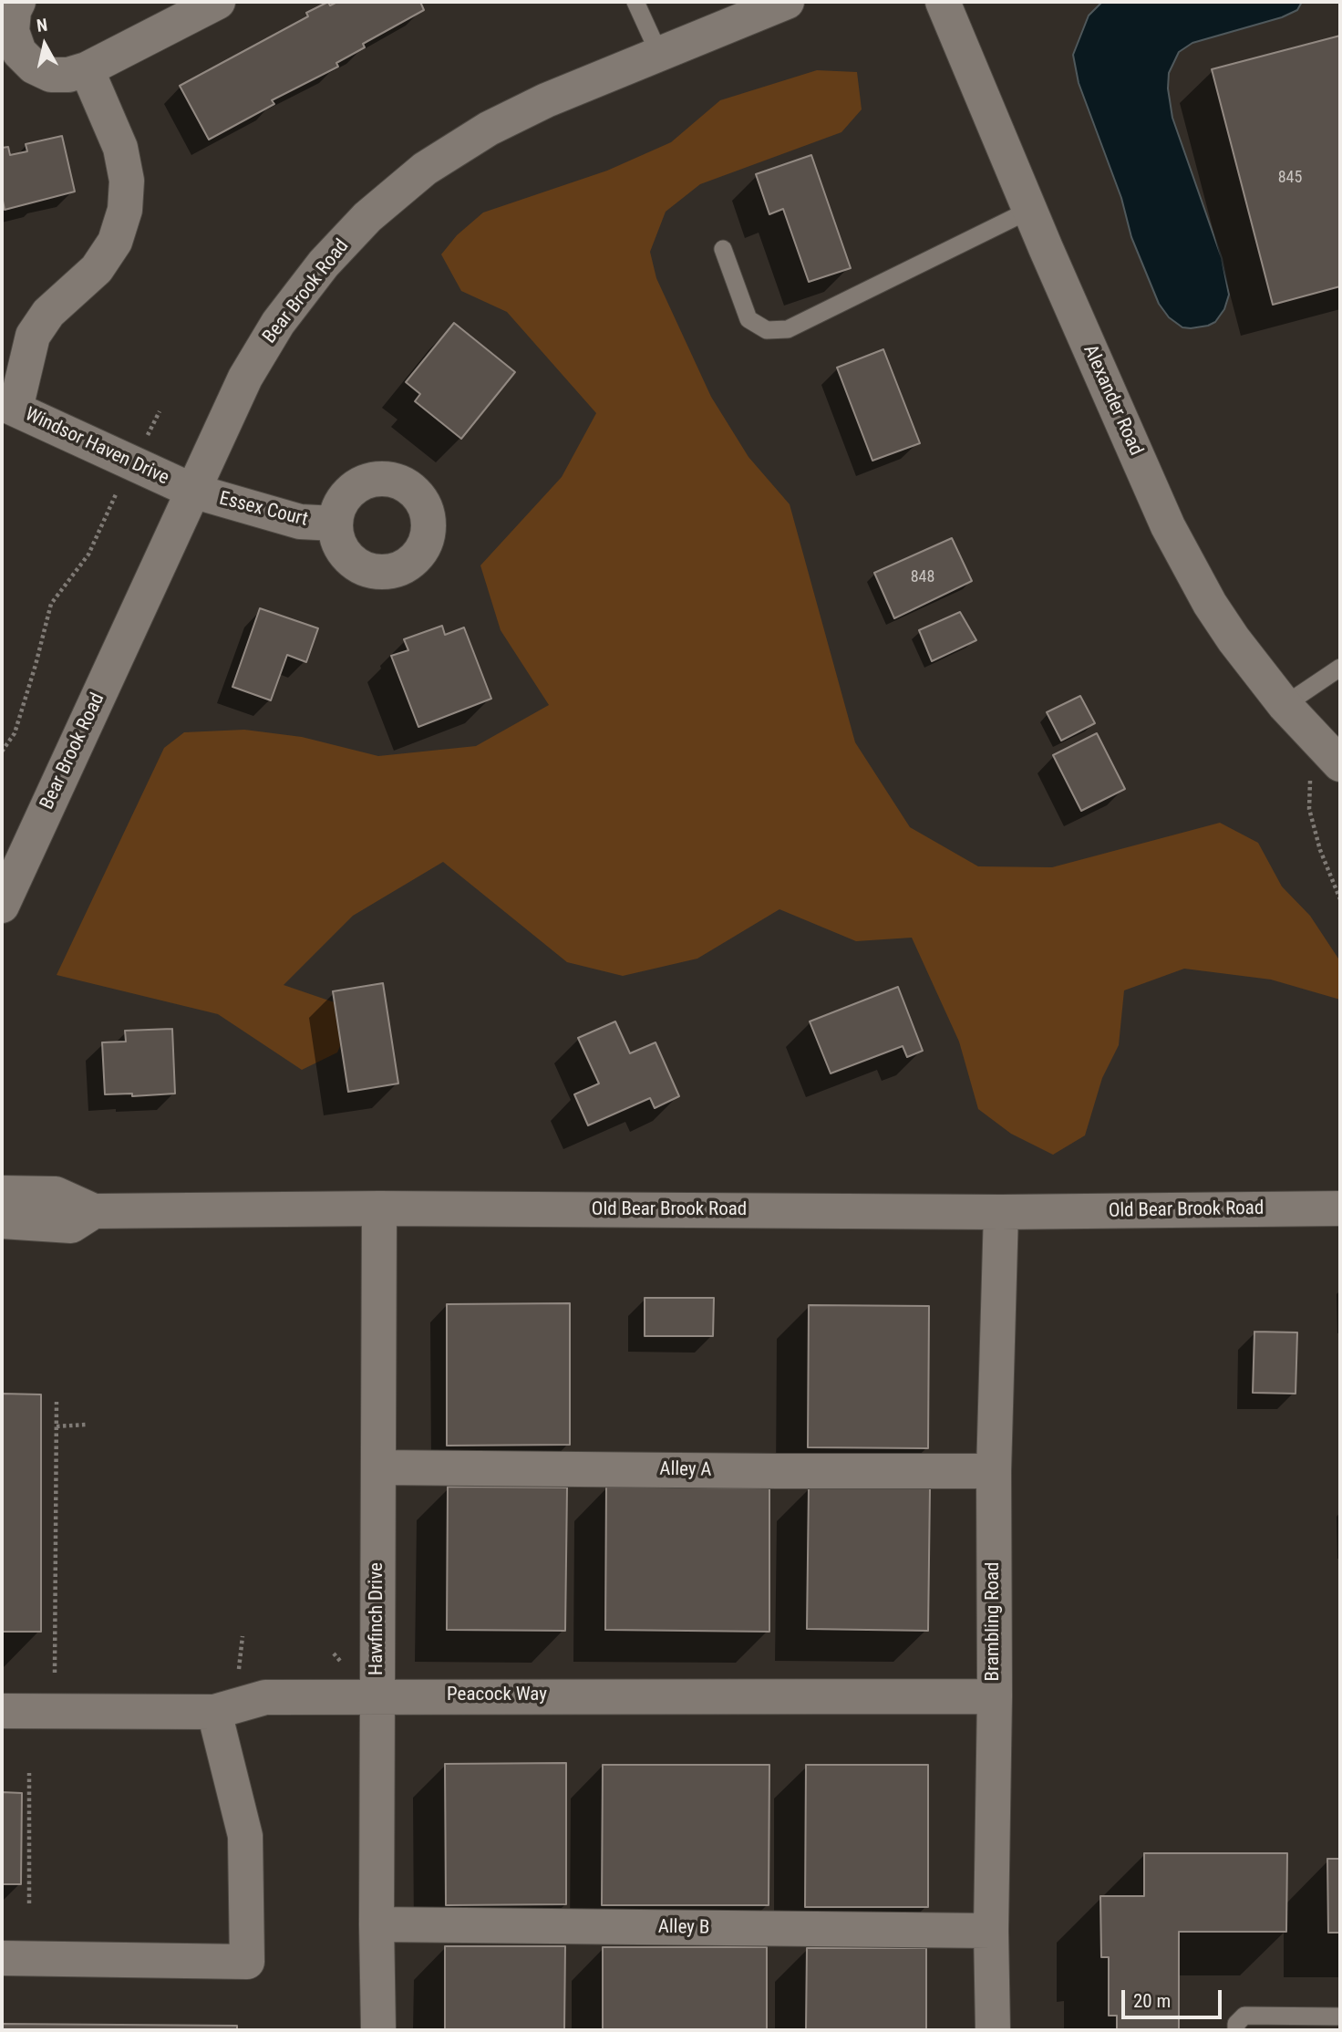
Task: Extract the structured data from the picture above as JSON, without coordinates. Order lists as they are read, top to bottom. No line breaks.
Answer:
{"streets":{"street":["Bear Brook Road","Alexander Road","Windsor Haven Drive","Essex Court","Old Bear Brook Road","Alley A","Hawfinch Drive","Brambling Road","Peacock Way","Alley B"]},"crossings":[["Bear Brook Road","Windsor Haven Drive"],["Bear Brook Road","Essex Court"],["Windsor Haven Drive","Essex Court"],["Old Bear Brook Road","Hawfinch Drive"],["Old Bear Brook Road","Brambling Road"],["Alley A","Hawfinch Drive"],["Alley A","Brambling Road"],["Hawfinch Drive","Peacock Way"],["Hawfinch Drive","Alley B"],["Brambling Road","Peacock Way"],["Brambling Road","Alley B"]],"house_numbers":["845","848"],"scale_bar":"20 m","north":"top"}
